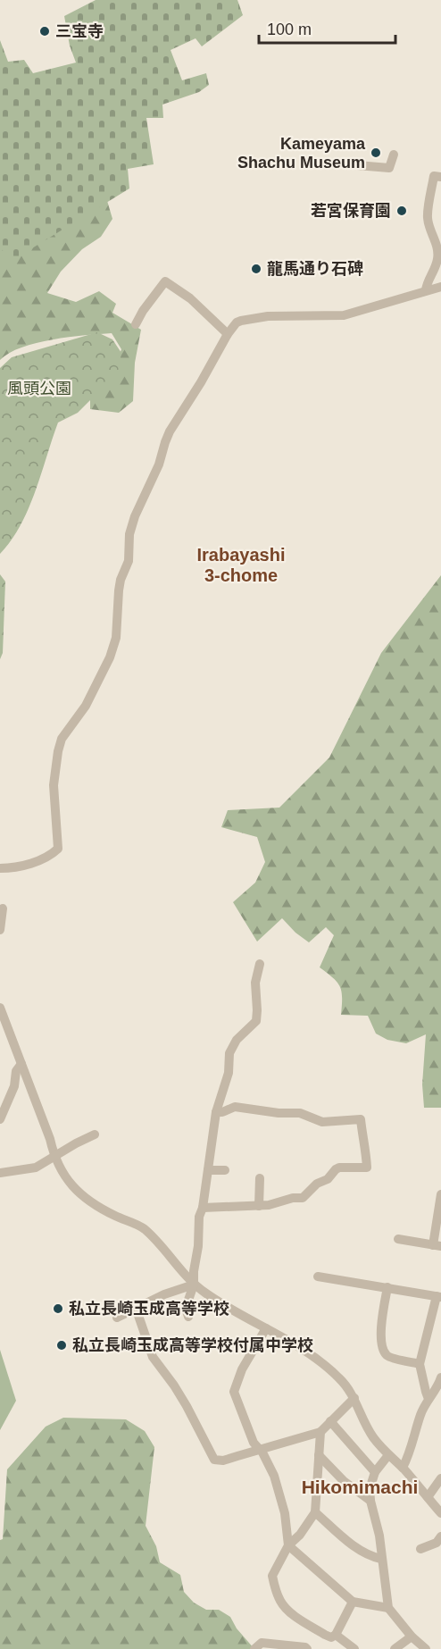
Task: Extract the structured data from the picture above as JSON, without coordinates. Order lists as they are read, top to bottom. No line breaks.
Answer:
{"districts":["Irabayashi 3-chome","Hikomimachi"],"parks":["風頭公園"],"places":["三宝寺","Kameyama Shachu Museum","若宮保育園","龍馬通り石碑","私立長崎玉成高等学校","私立長崎玉成高等学校付属中学校"],"scale_bar":"100 m"}
